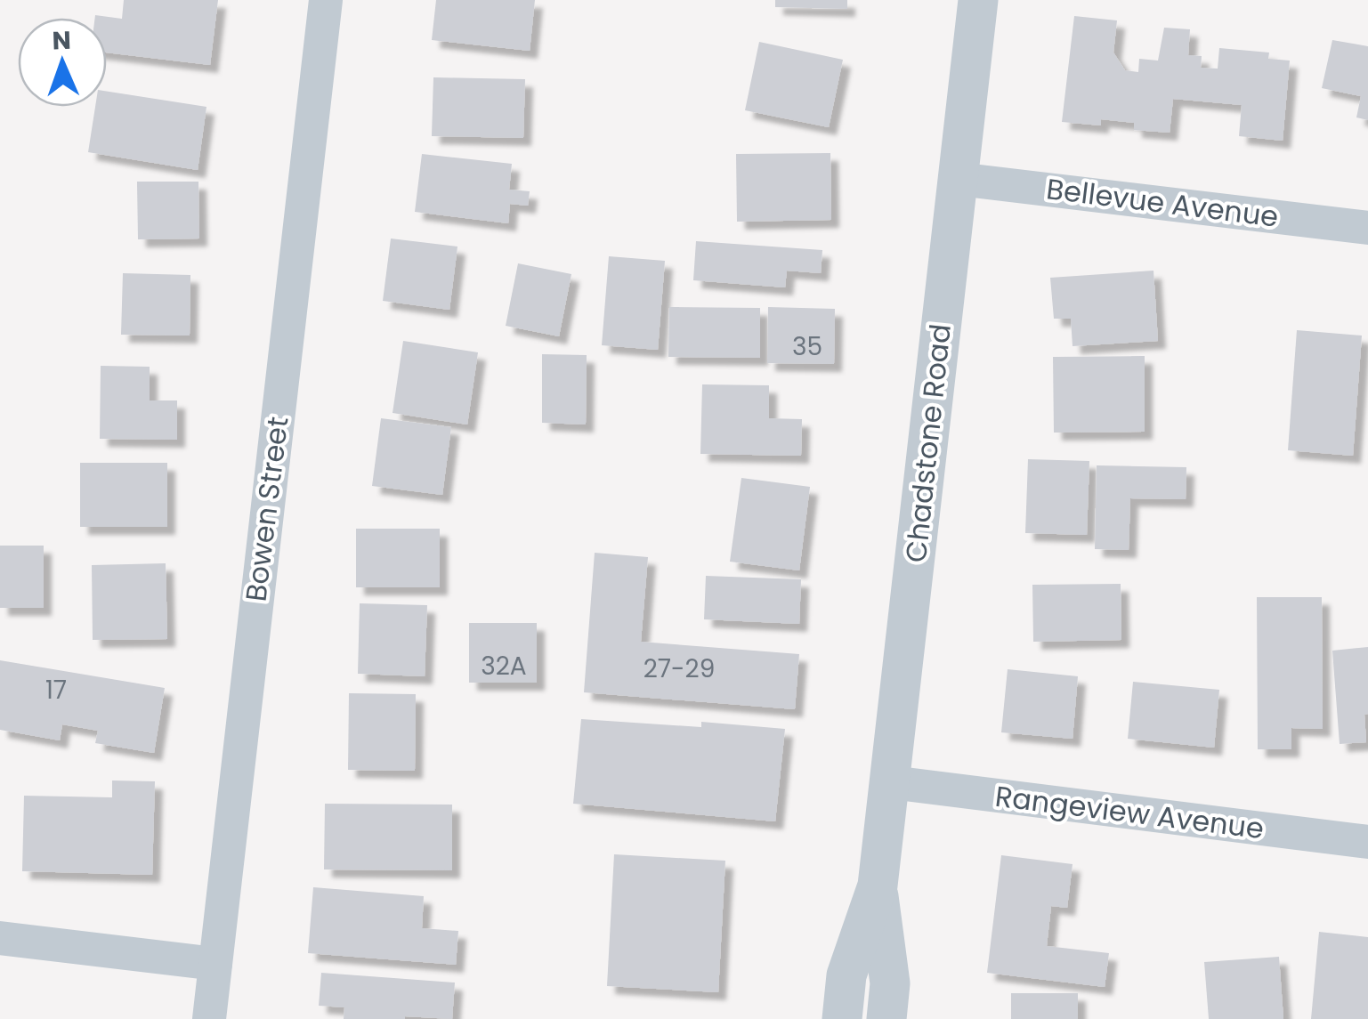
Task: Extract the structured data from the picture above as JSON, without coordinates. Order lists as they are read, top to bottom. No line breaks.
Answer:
{"streets":{"street":["Bellevue Avenue","Chadstone Road","Bowen Street","Rangeview Avenue"]},"crossings":[["Bellevue Avenue","Chadstone Road"],["Chadstone Road","Rangeview Avenue"]],"house_numbers":["35","32A","27-29","17"],"north":"top"}
